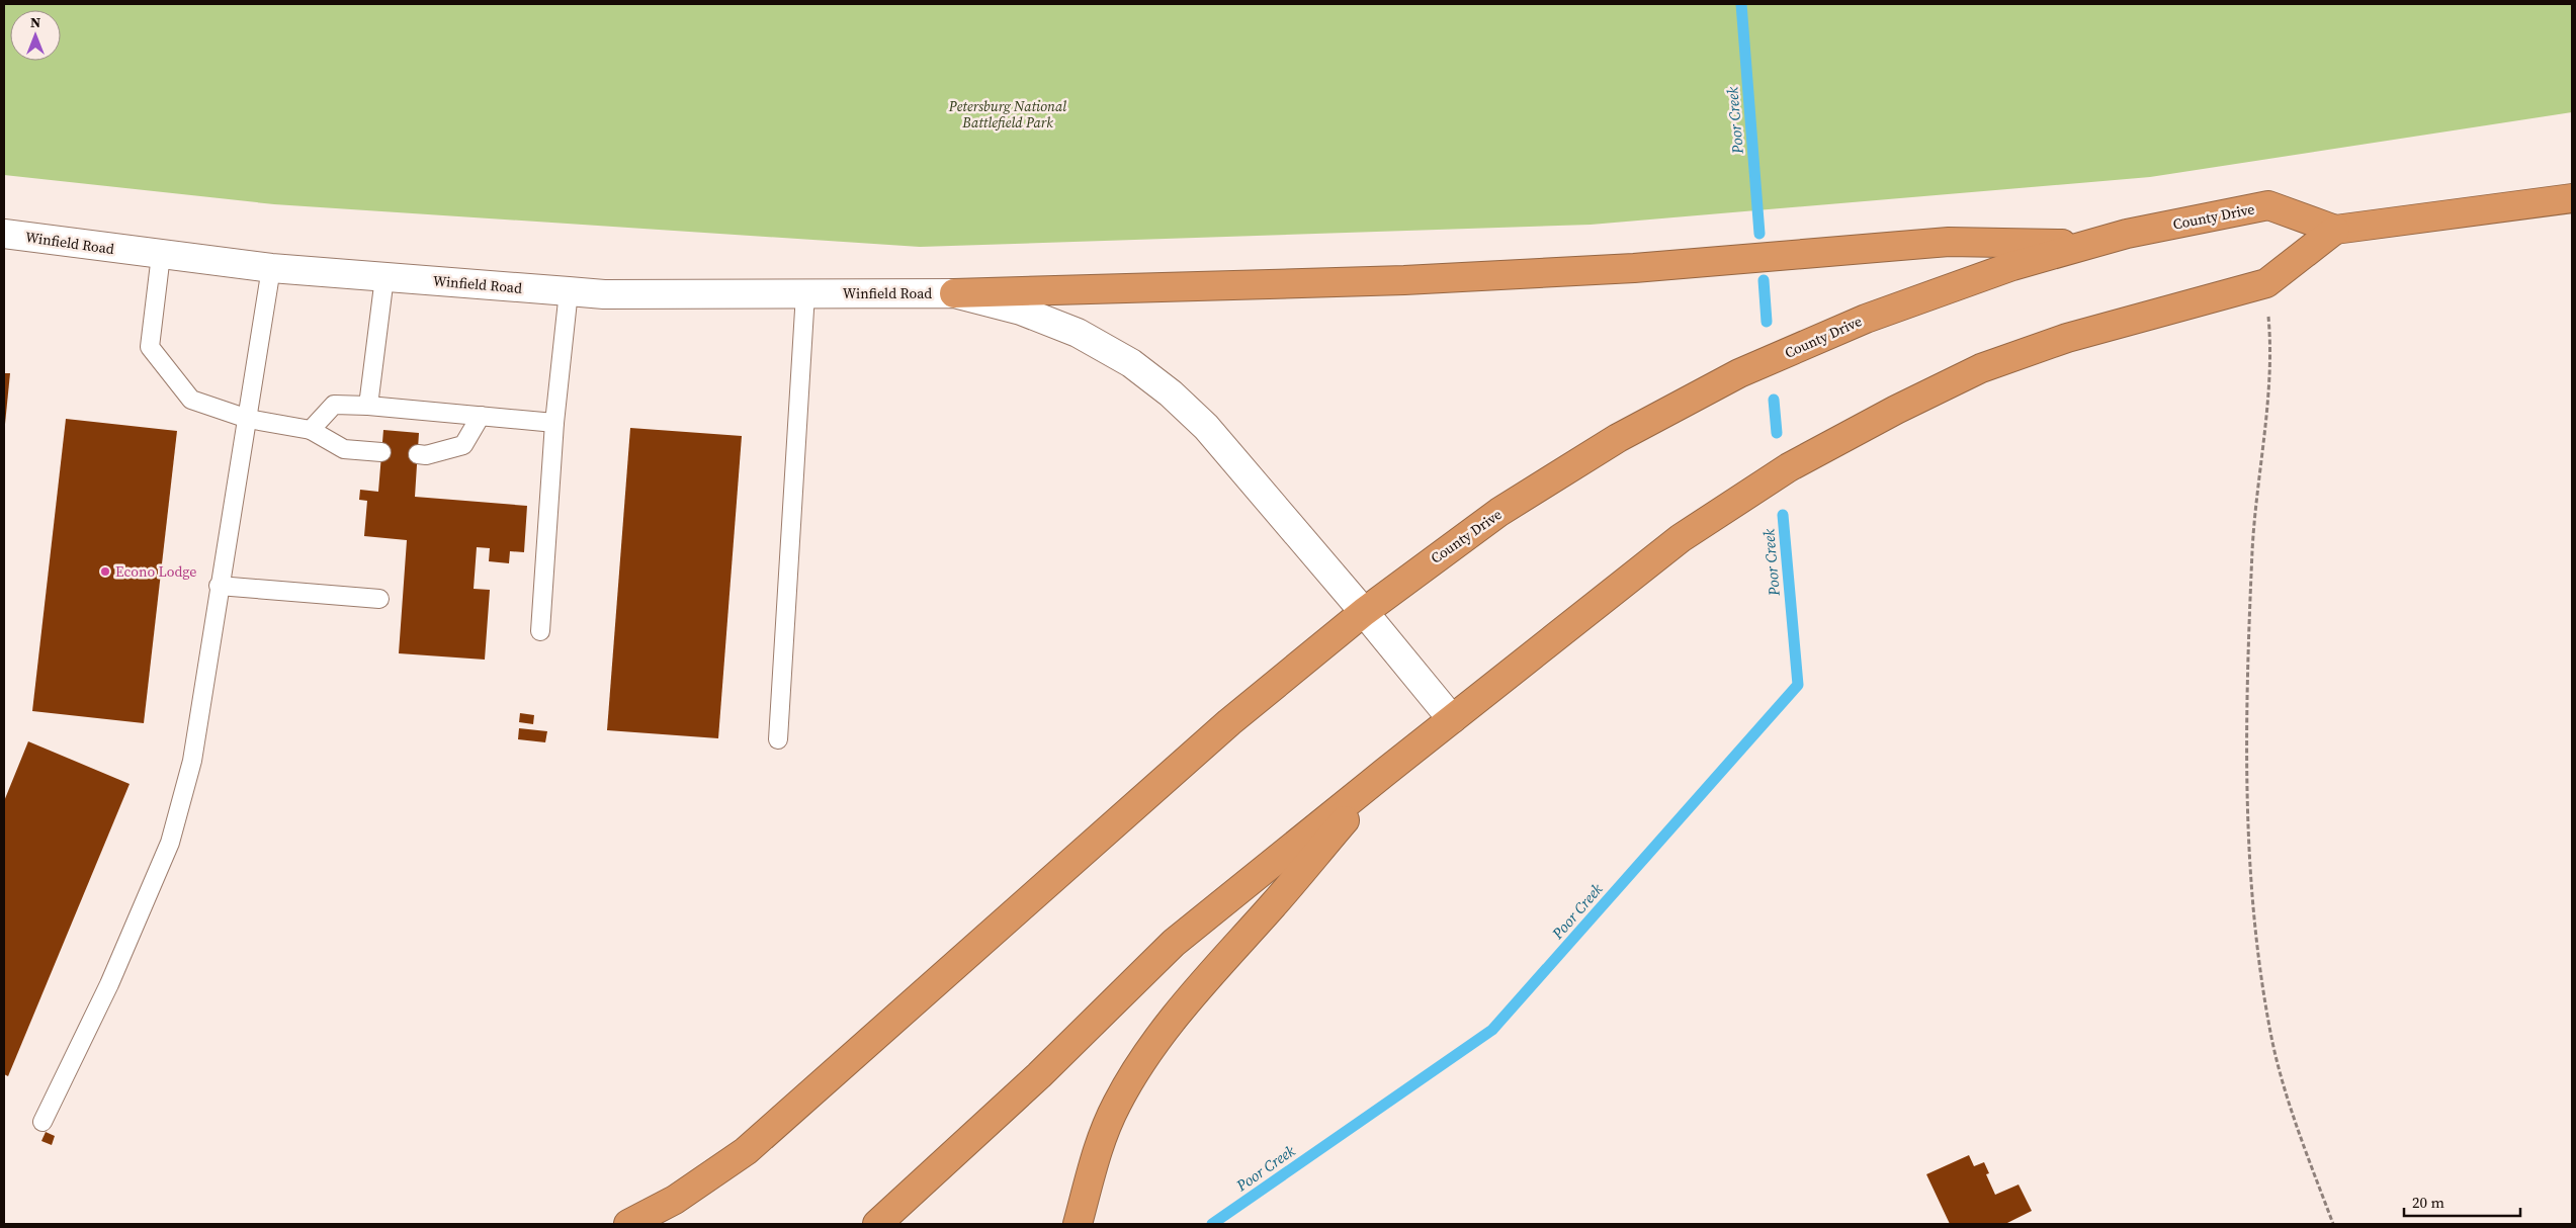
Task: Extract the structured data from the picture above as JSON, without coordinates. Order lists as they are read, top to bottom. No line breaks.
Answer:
{"streets":{"highway":["County Drive"],"main road":["Winfield Road"]},"crossings":[["County Drive","Winfield Road"]],"water":["Poor Creek"],"parks":["Petersburg National Battlefield Park"],"places":["Econo Lodge"],"scale_bar":"20 m","north":"top"}
